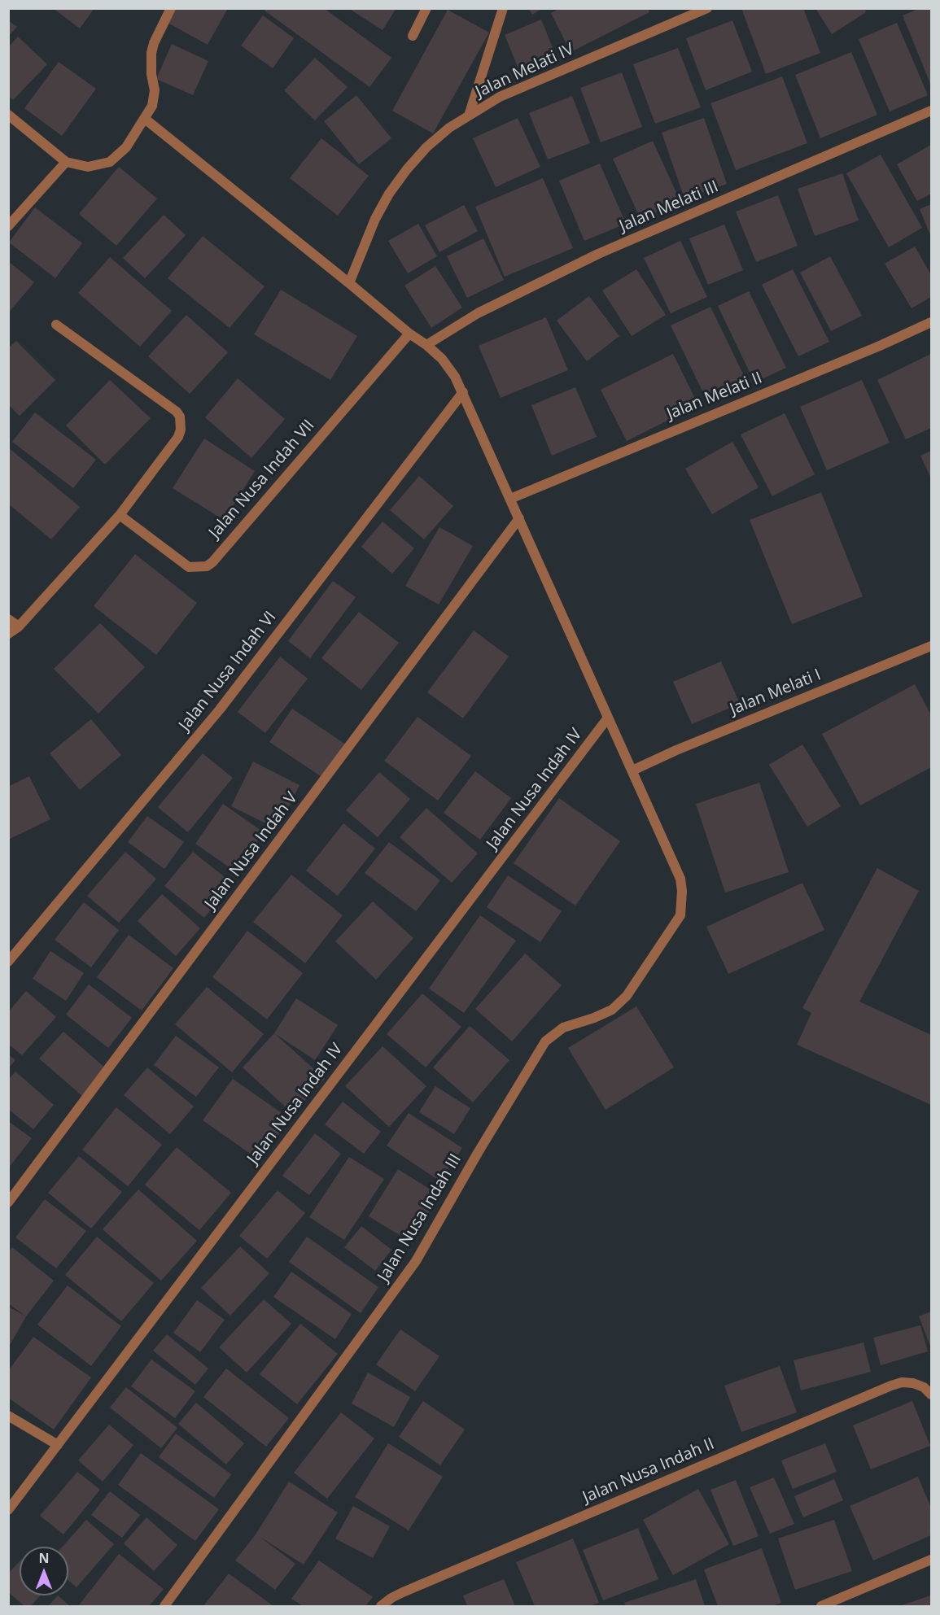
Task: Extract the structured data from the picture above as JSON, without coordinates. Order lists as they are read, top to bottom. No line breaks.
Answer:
{"streets":{"street":["Jalan Melati IV","Jalan Melati III","Jalan Melati II","Jalan Nusa Indah VII","Jalan Nusa Indah VI","Jalan Melati I","Jalan Nusa Indah IV","Jalan Nusa Indah V","Jalan Nusa Indah III","Jalan Nusa Indah II"]},"crossings":[["Jalan Melati I","Jalan Nusa Indah III"]],"north":"top"}
